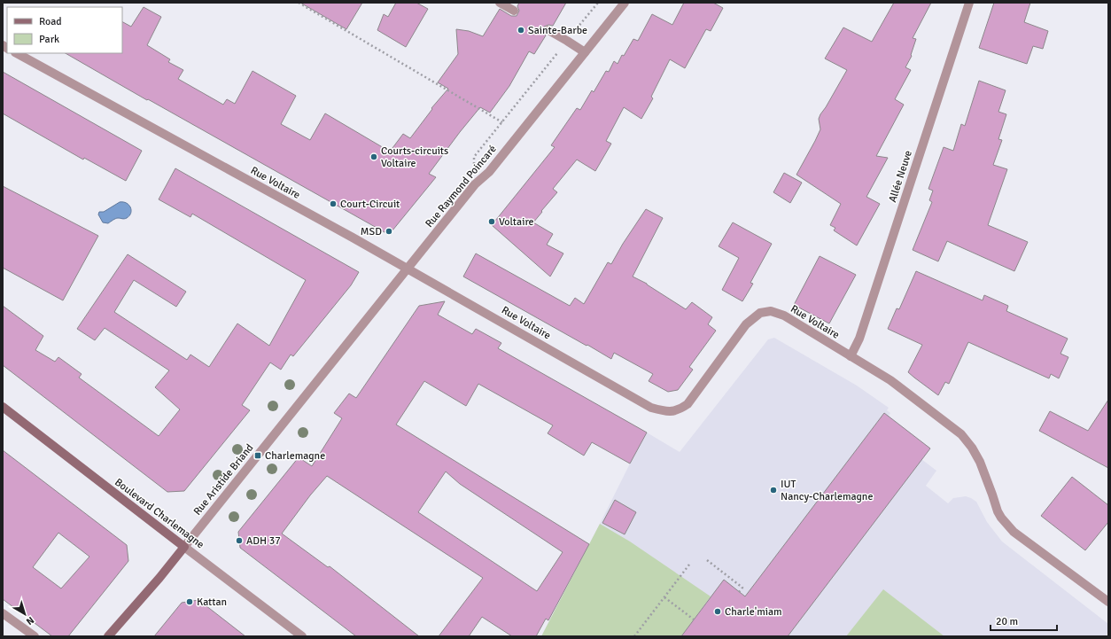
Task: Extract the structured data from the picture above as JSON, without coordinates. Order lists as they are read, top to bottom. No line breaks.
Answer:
{"streets":{"main road":["Rue Aristide Briand","Boulevard Charlemagne"],"street":["Allée Neuve","Rue Voltaire","Rue Raymond Poincaré"]},"crossings":[["Allée Neuve","Rue Voltaire"],["Rue Voltaire","Rue Raymond Poincaré"],["Rue Raymond Poincaré","Rue Aristide Briand"],["Rue Aristide Briand","Boulevard Charlemagne"]],"places":{"other":["Sainte-Barbe","Courts-circuits Voltaire","Court-Circuit","Voltaire","MSD","IUT Nancy-Charlemagne","ADH 37","Kattan","Charle'miam"],"transit":["Charlemagne"]},"legend":["Road","Park"],"scale_bar":"20 m","north":"bottom right"}
